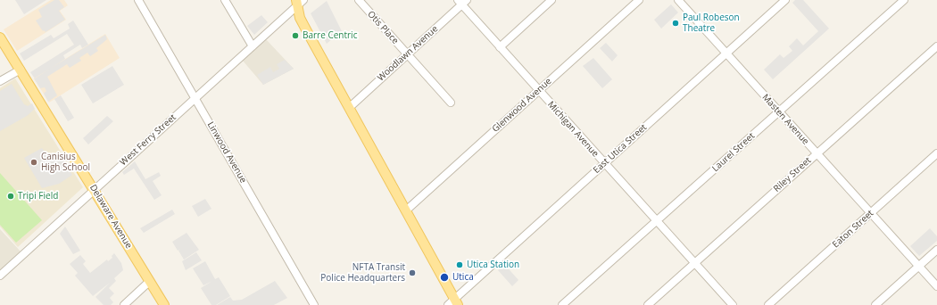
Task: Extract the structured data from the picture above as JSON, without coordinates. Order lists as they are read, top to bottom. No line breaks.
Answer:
{"streets":{"main road":["Delaware Avenue"],"street":["Otis Place","Woodlawn Avenue","Glenwood Avenue","Masten Avenue","Michigan Avenue","West Ferry Street","East Utica Street","Linwood Avenue","Laurel Street","Riley Street","Eaton Street"]},"crossings":[["Otis Place","Woodlawn Avenue"],["Woodlawn Avenue","Michigan Avenue"],["Glenwood Avenue","Michigan Avenue"],["Masten Avenue","East Utica Street"],["Masten Avenue","Laurel Street"],["Masten Avenue","Riley Street"],["Masten Avenue","Eaton Street"],["Michigan Avenue","East Utica Street"],["Michigan Avenue","Laurel Street"],["Michigan Avenue","Riley Street"],["West Ferry Street","Linwood Avenue"],["West Ferry Street","Delaware Avenue"]],"places":["Paul Robeson Theatre","Barre Centric","Canisius High School","Tripi Field","Utica Station","NFTA Transit Police Headquarters","Utica"]}
